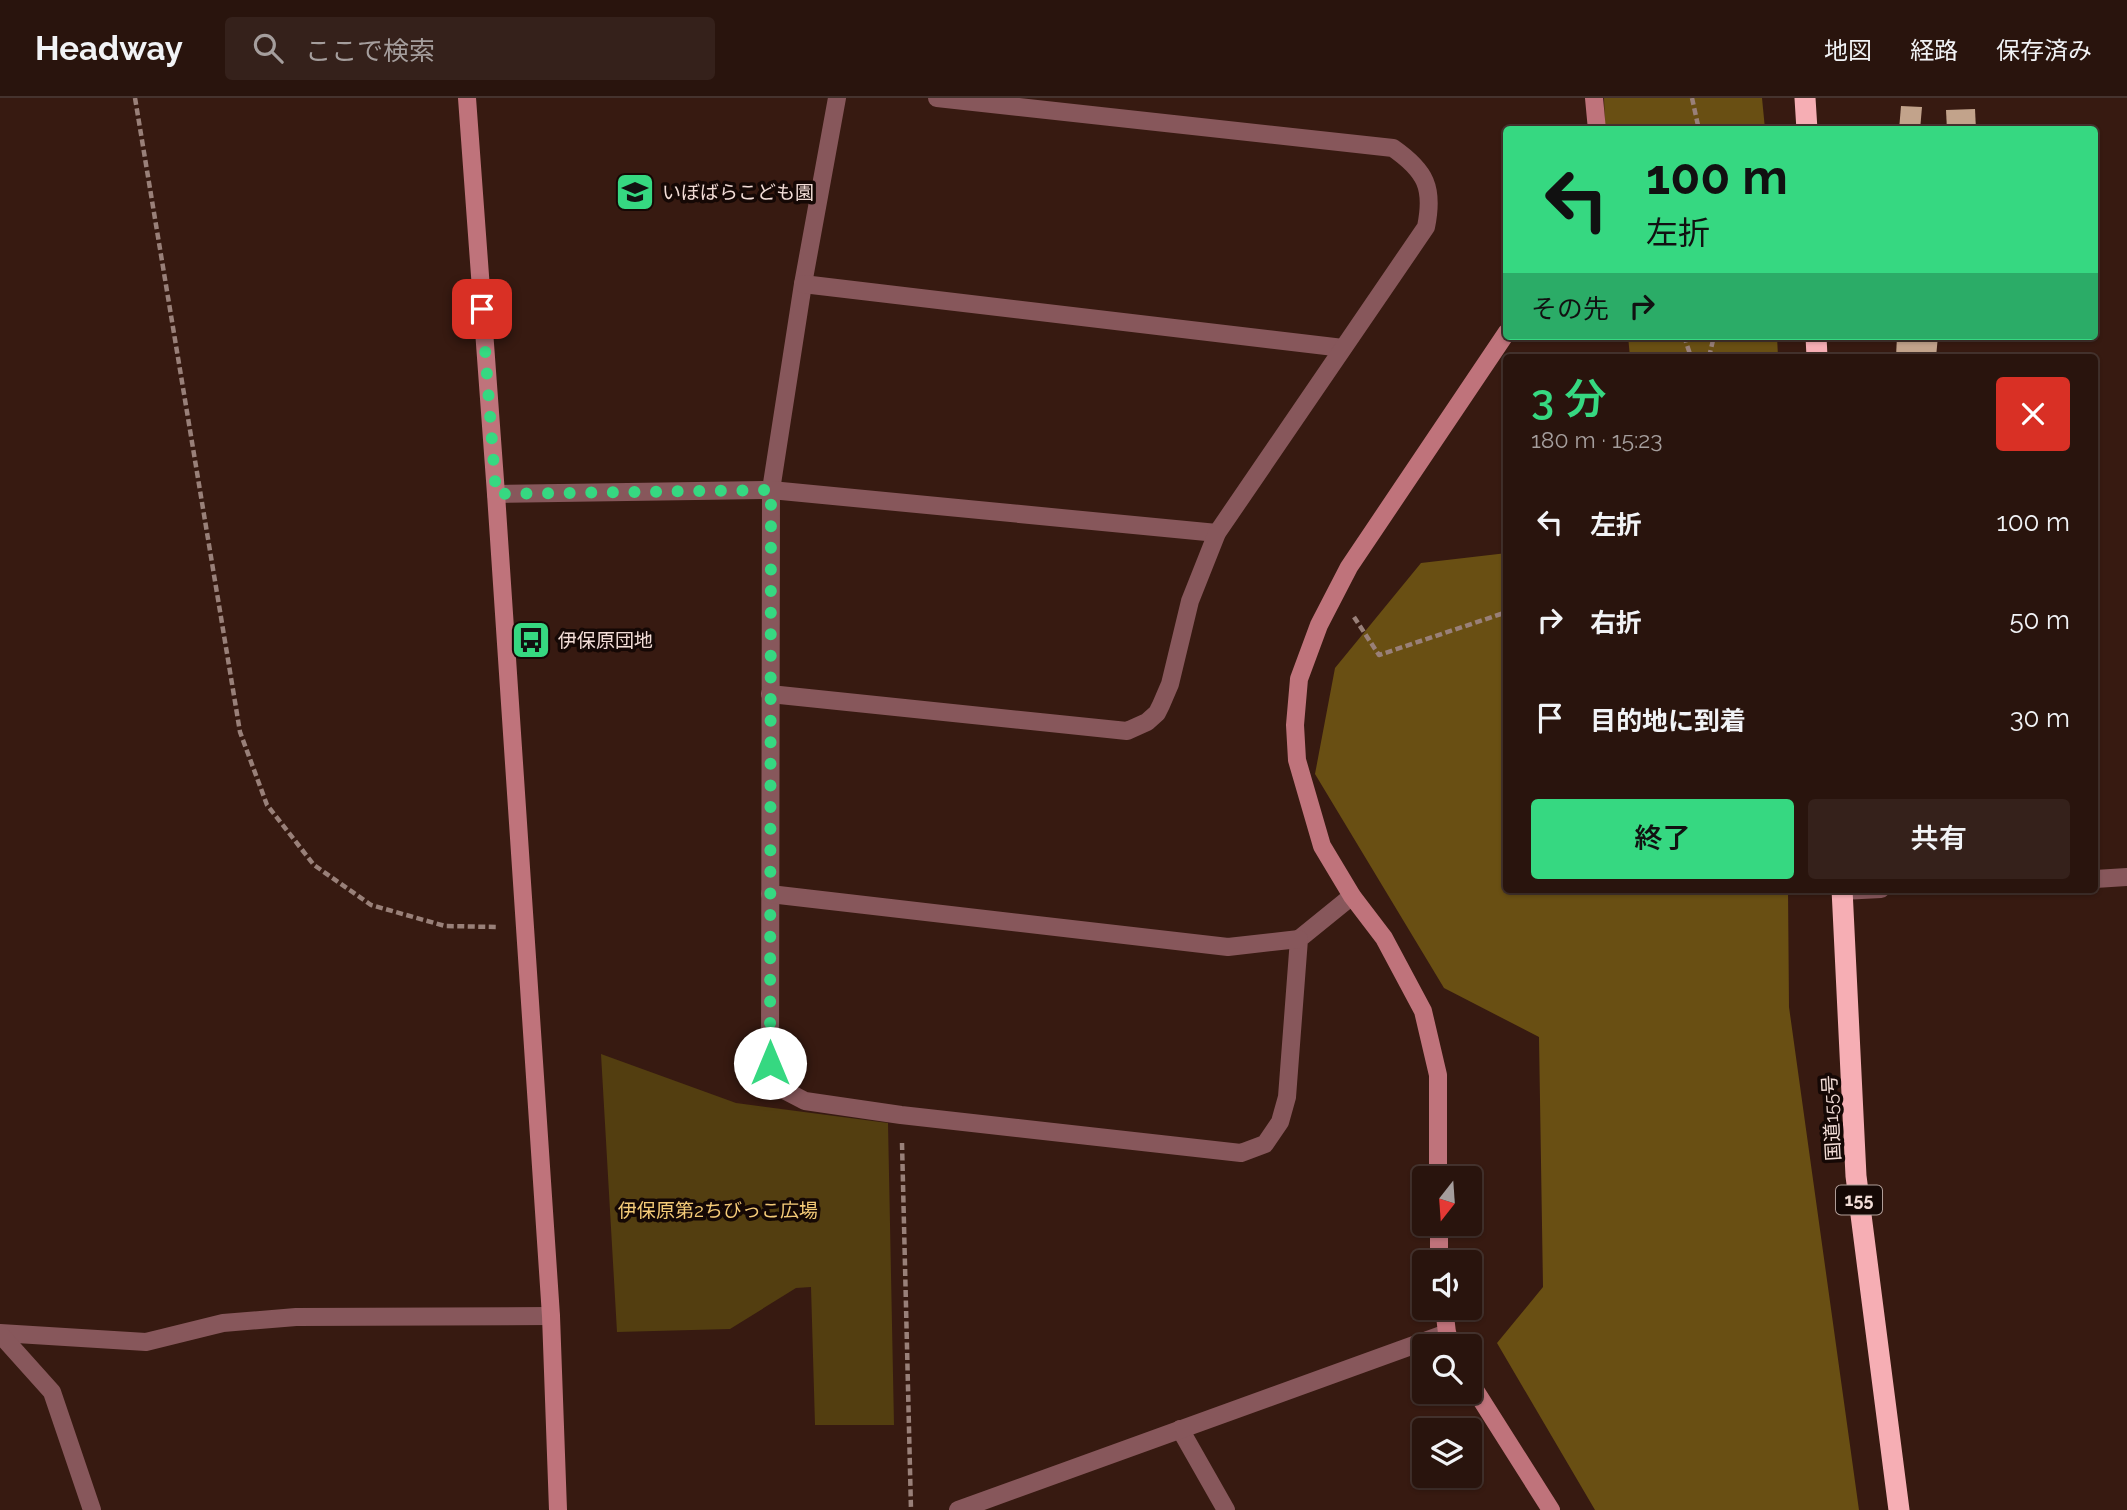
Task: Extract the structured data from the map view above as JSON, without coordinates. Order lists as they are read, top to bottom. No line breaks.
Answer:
{"streets":{"highway":["国道155号","155"]},"parks":["伊保原第2ちびっこ広場"],"places":{"school or university":["いぼばらこども園"],"bus stop":["伊保原団地"]},"north":"bottom","page":{"header":"Headway","search":"ここで検索","nav":["地図","経路","保存済み"],"turn":["100 m","左折"],"then":"その先","heading":["3 分","180 m · 15:23"],"list":[{"name":"左折","value":"100 m"},{"name":"右折","value":"50 m"},{"name":"目的地に到着","value":"30 m"}],"buttons":["終了","共有"]}}
